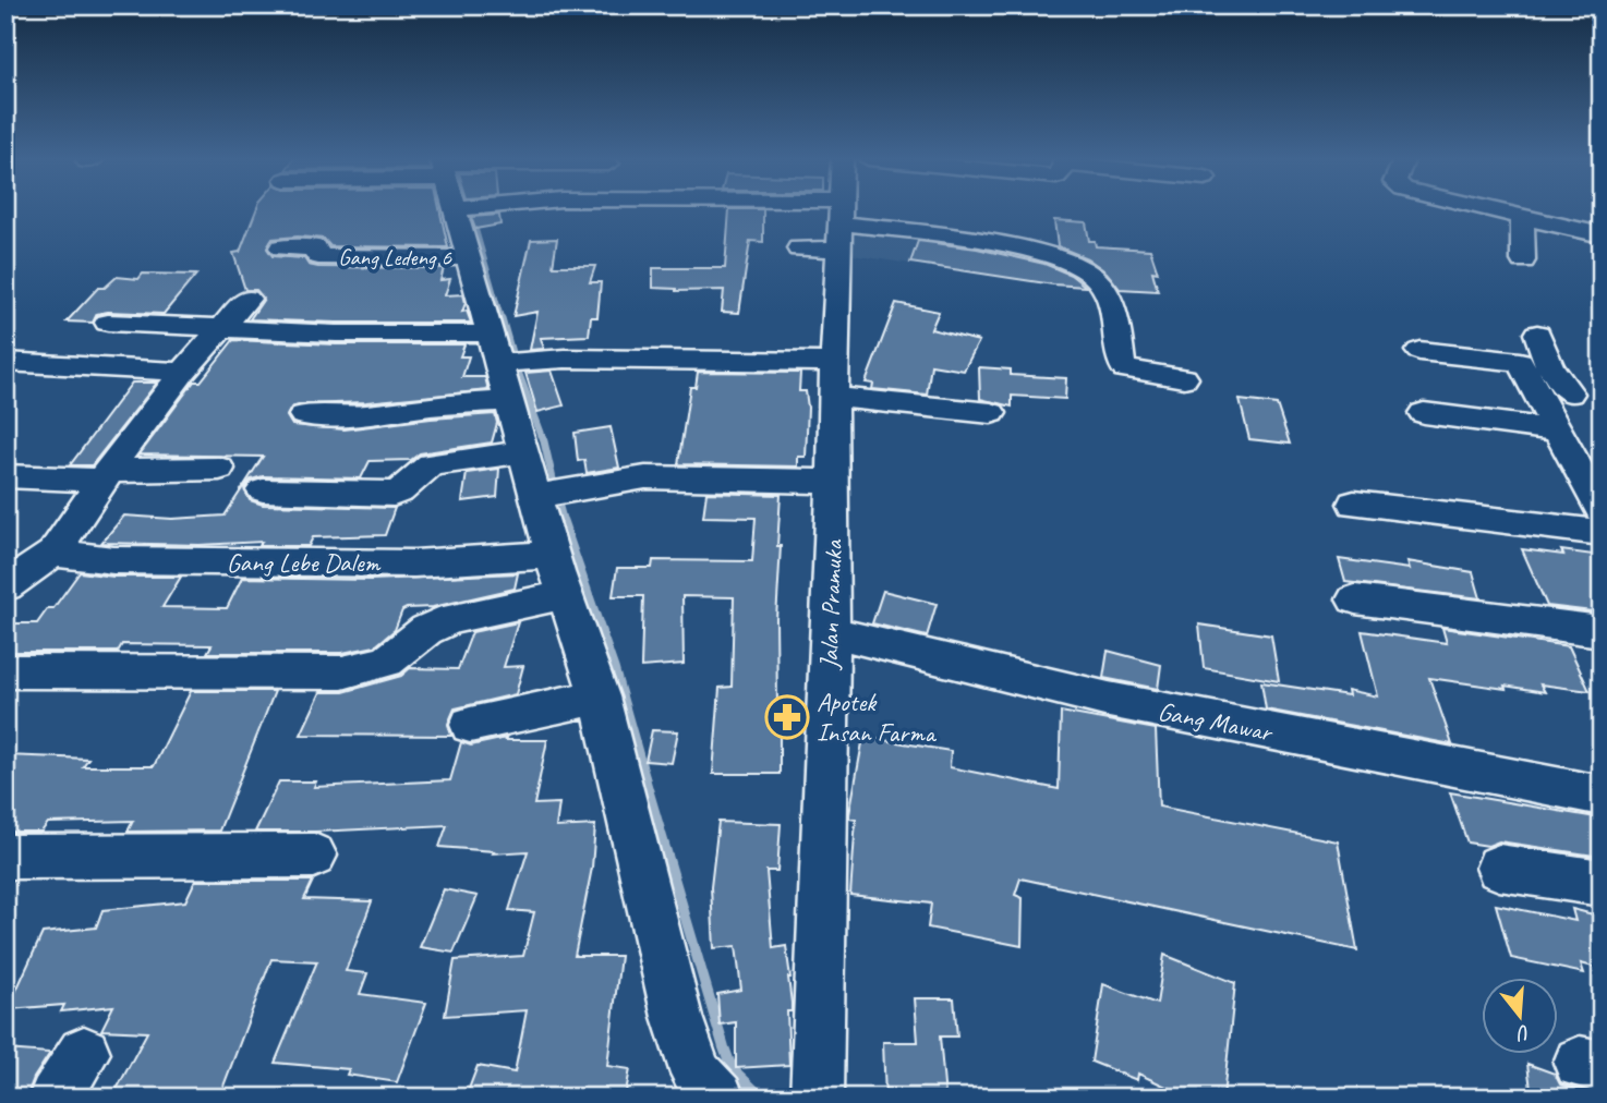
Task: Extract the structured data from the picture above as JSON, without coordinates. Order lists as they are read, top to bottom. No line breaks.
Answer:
{"streets":{"street":["Gang Ledeng 6","Gang Lebe Dalem","Jalan Pramuka","Gang Mawar"]},"crossings":[["Jalan Pramuka","Gang Mawar"]],"places":{"pharmacy":["Apotek Insan Farma"]},"north":"bottom"}
